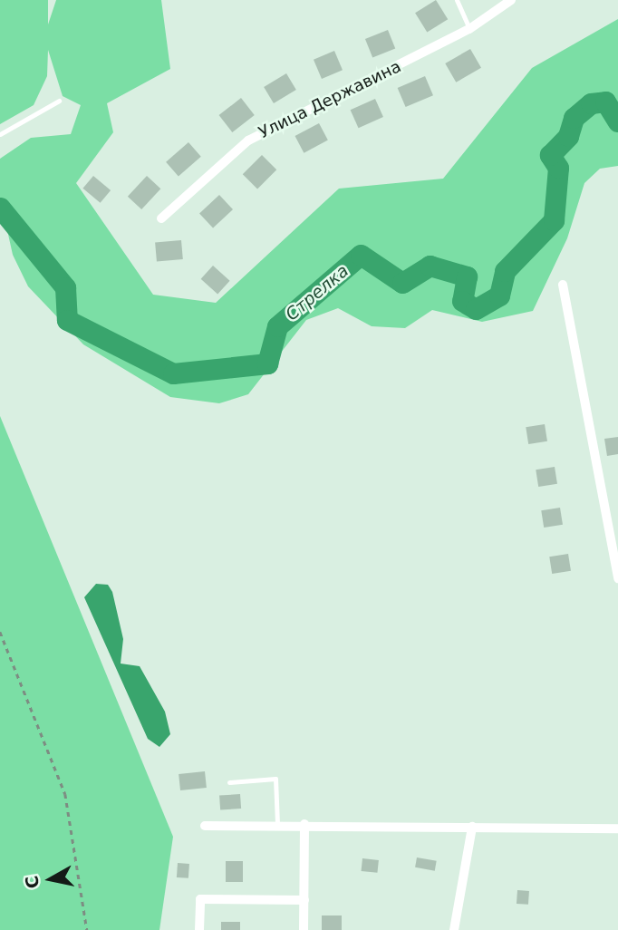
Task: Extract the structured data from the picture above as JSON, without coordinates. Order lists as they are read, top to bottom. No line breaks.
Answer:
{"streets":{"street":["Улица Державина"]},"water":["Стрелка"],"north":"left"}
